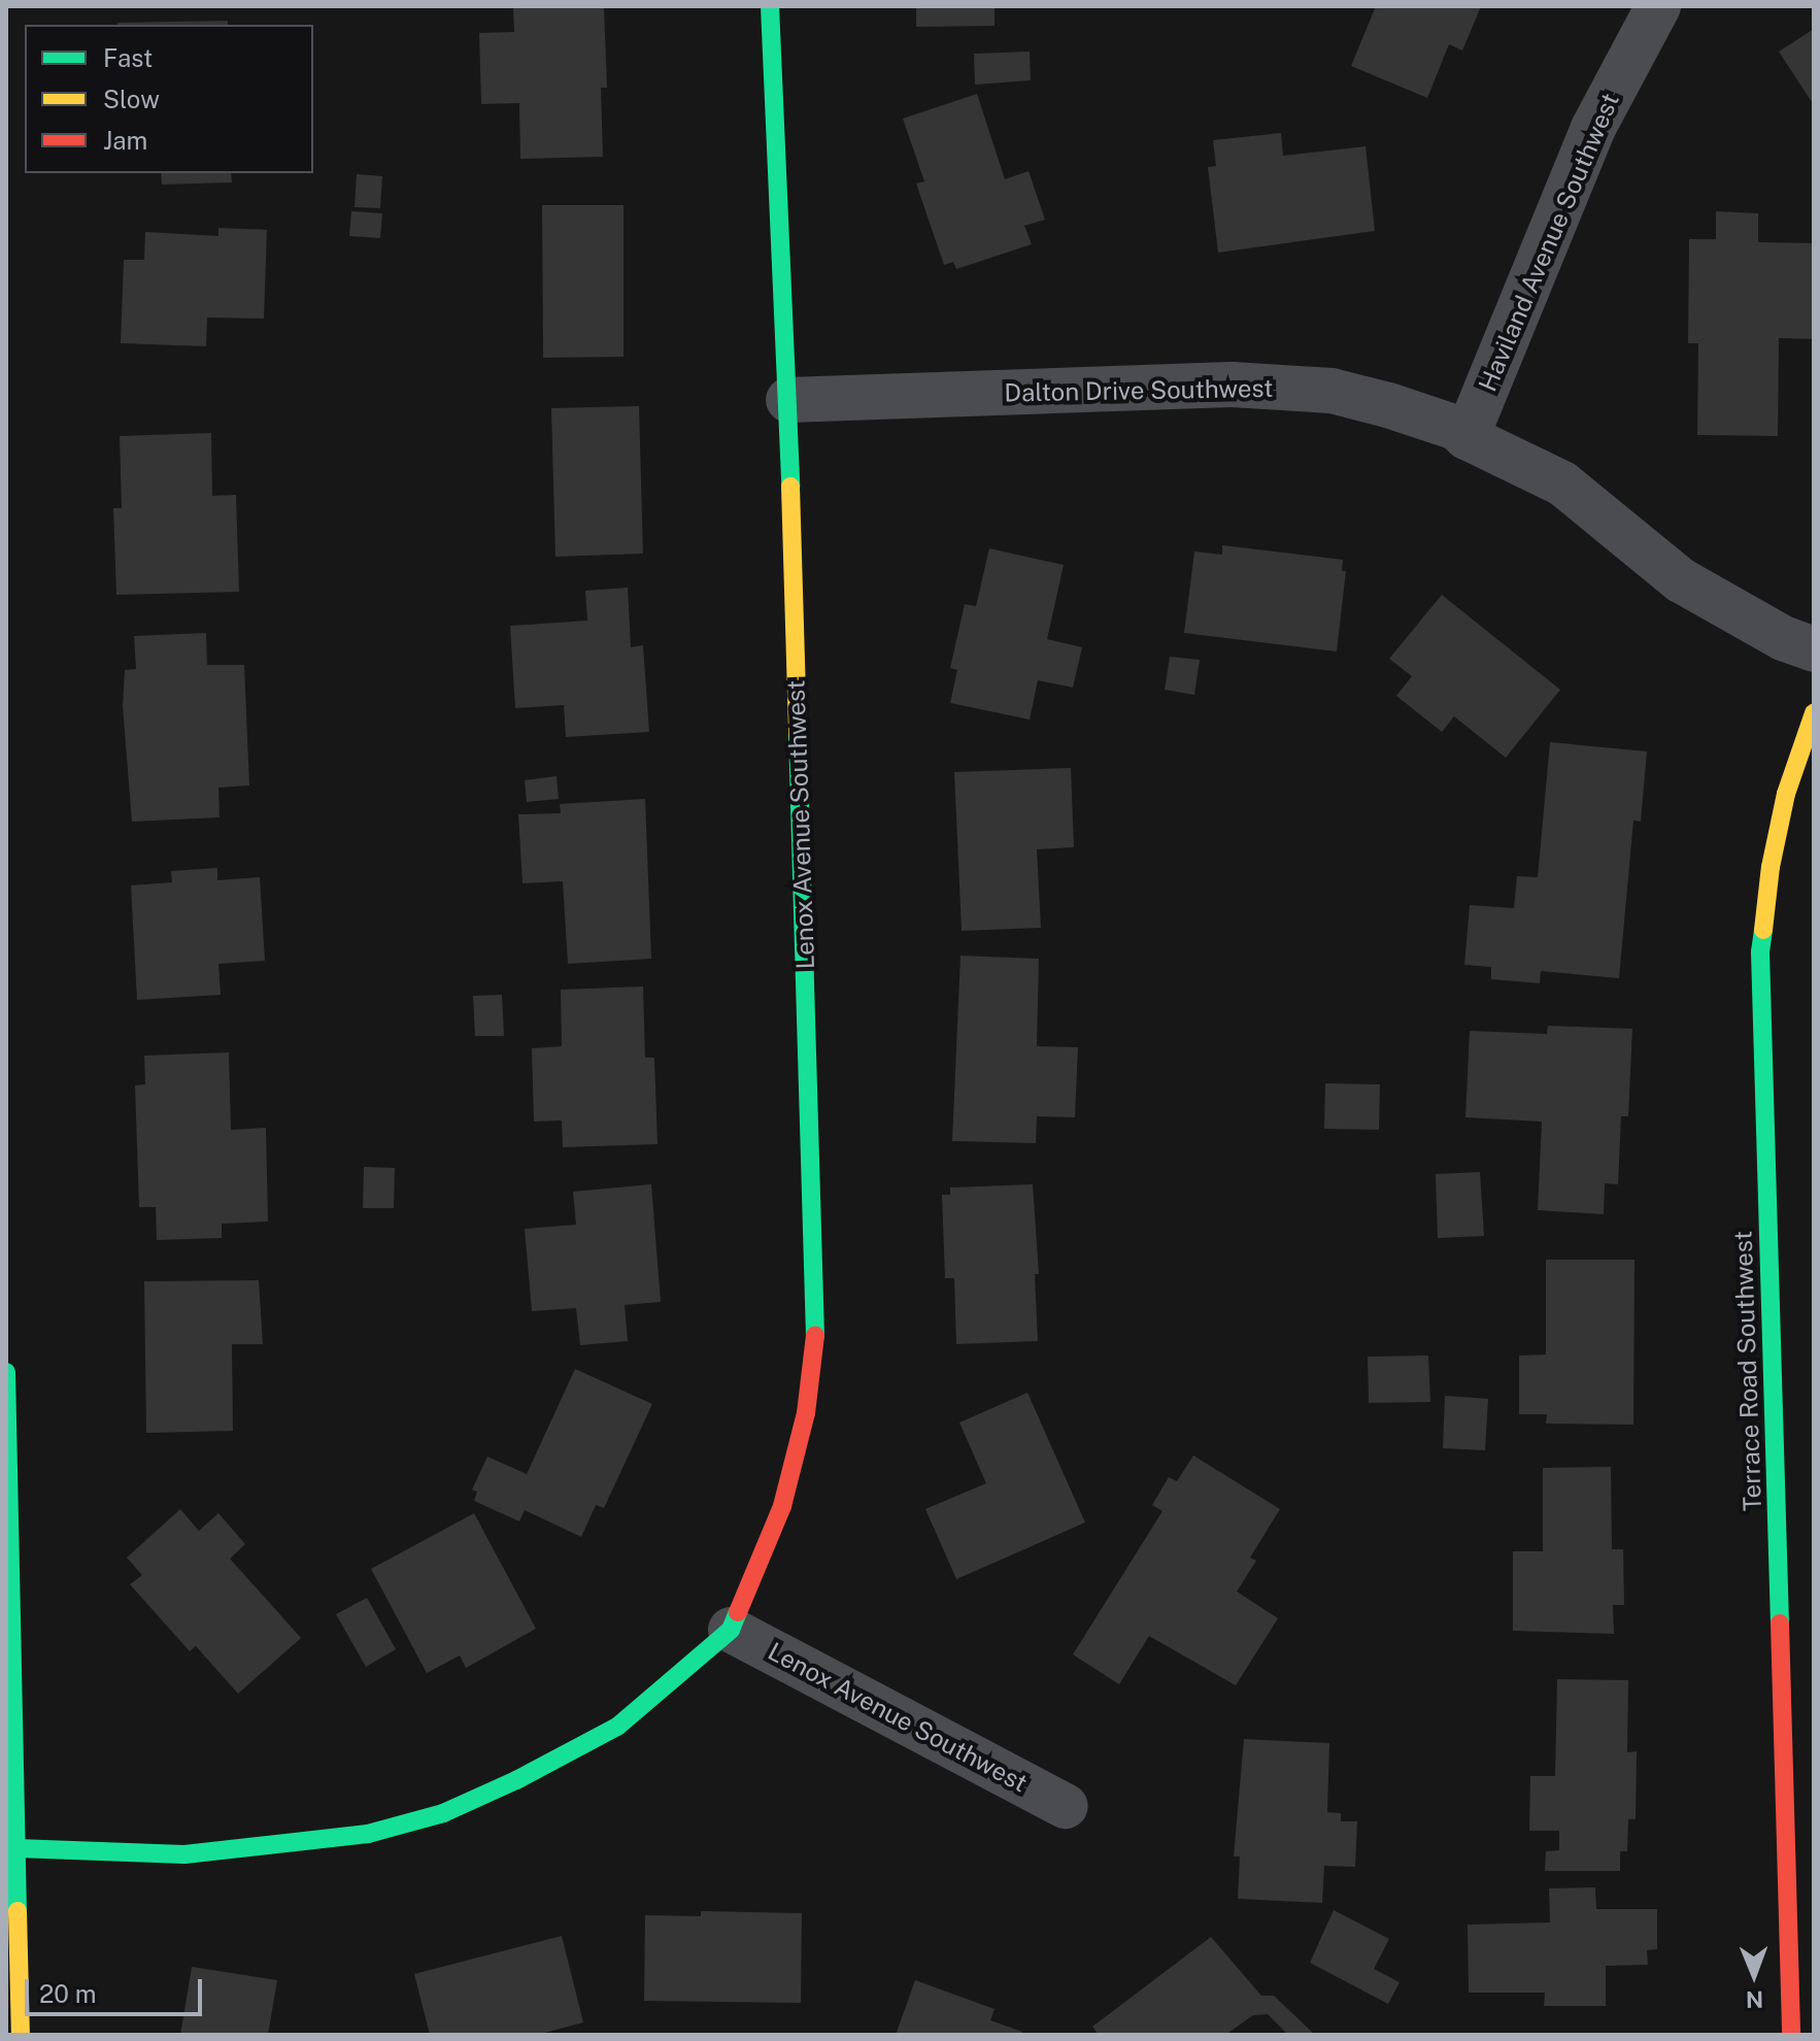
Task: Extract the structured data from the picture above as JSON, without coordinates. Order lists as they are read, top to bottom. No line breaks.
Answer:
{"streets":{"street":["Haviland Avenue Southwest","Dalton Drive Southwest","Lenox Avenue Southwest","Terrace Road Southwest"]},"crossings":[["Haviland Avenue Southwest","Dalton Drive Southwest"],["Dalton Drive Southwest","Lenox Avenue Southwest"]],"legend":["Fast","Slow","Jam"],"scale_bar":"20 m","north":"bottom"}
